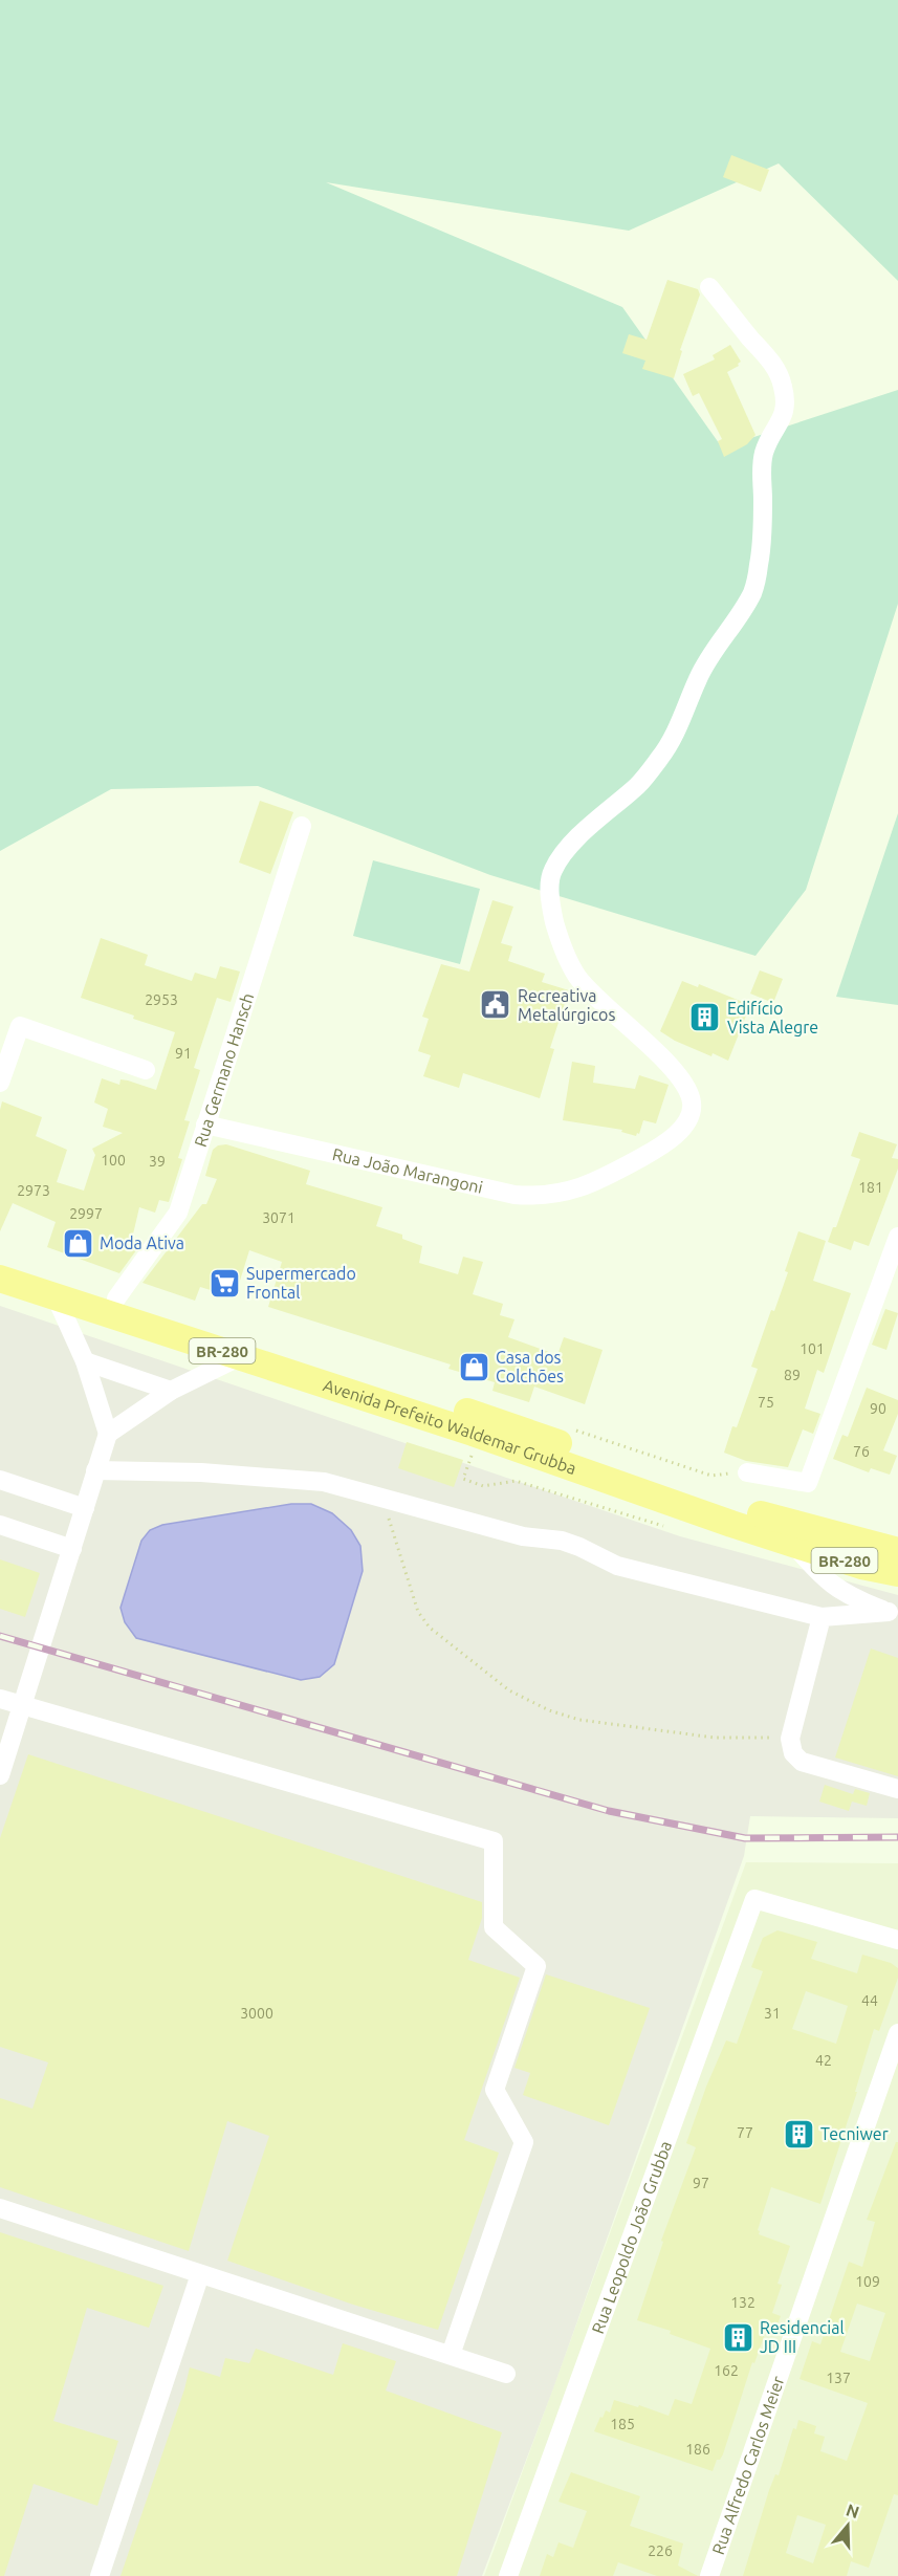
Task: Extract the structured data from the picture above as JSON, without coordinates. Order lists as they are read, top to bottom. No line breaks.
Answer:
{"streets":{"highway":["BR-280","Avenida Prefeito Waldemar Grubba"],"street":["Rua Germano Hansch","Rua João Marangoni","Rua Leopoldo João Grubba","Rua Alfredo Carlos Meier"]},"crossings":[["Rua Germano Hansch","Rua João Marangoni"],["Rua Germano Hansch","Avenida Prefeito Waldemar Grubba"]],"places":{"public building":["Recreativa Metalúrgicos"],"building":["Edifício Vista Alegre","Tecniwer","Residencial JD III"],"shop":["Moda Ativa","Casa dos Colchões"],"supermarket":["Supermercado Frontal"]},"house_numbers":["2953","91","100","39","181","2973","2997","3071","101","89","75","90","76","44","3000","31","42","77","97","109","132","162","137","185","186","226"],"north":"top"}
